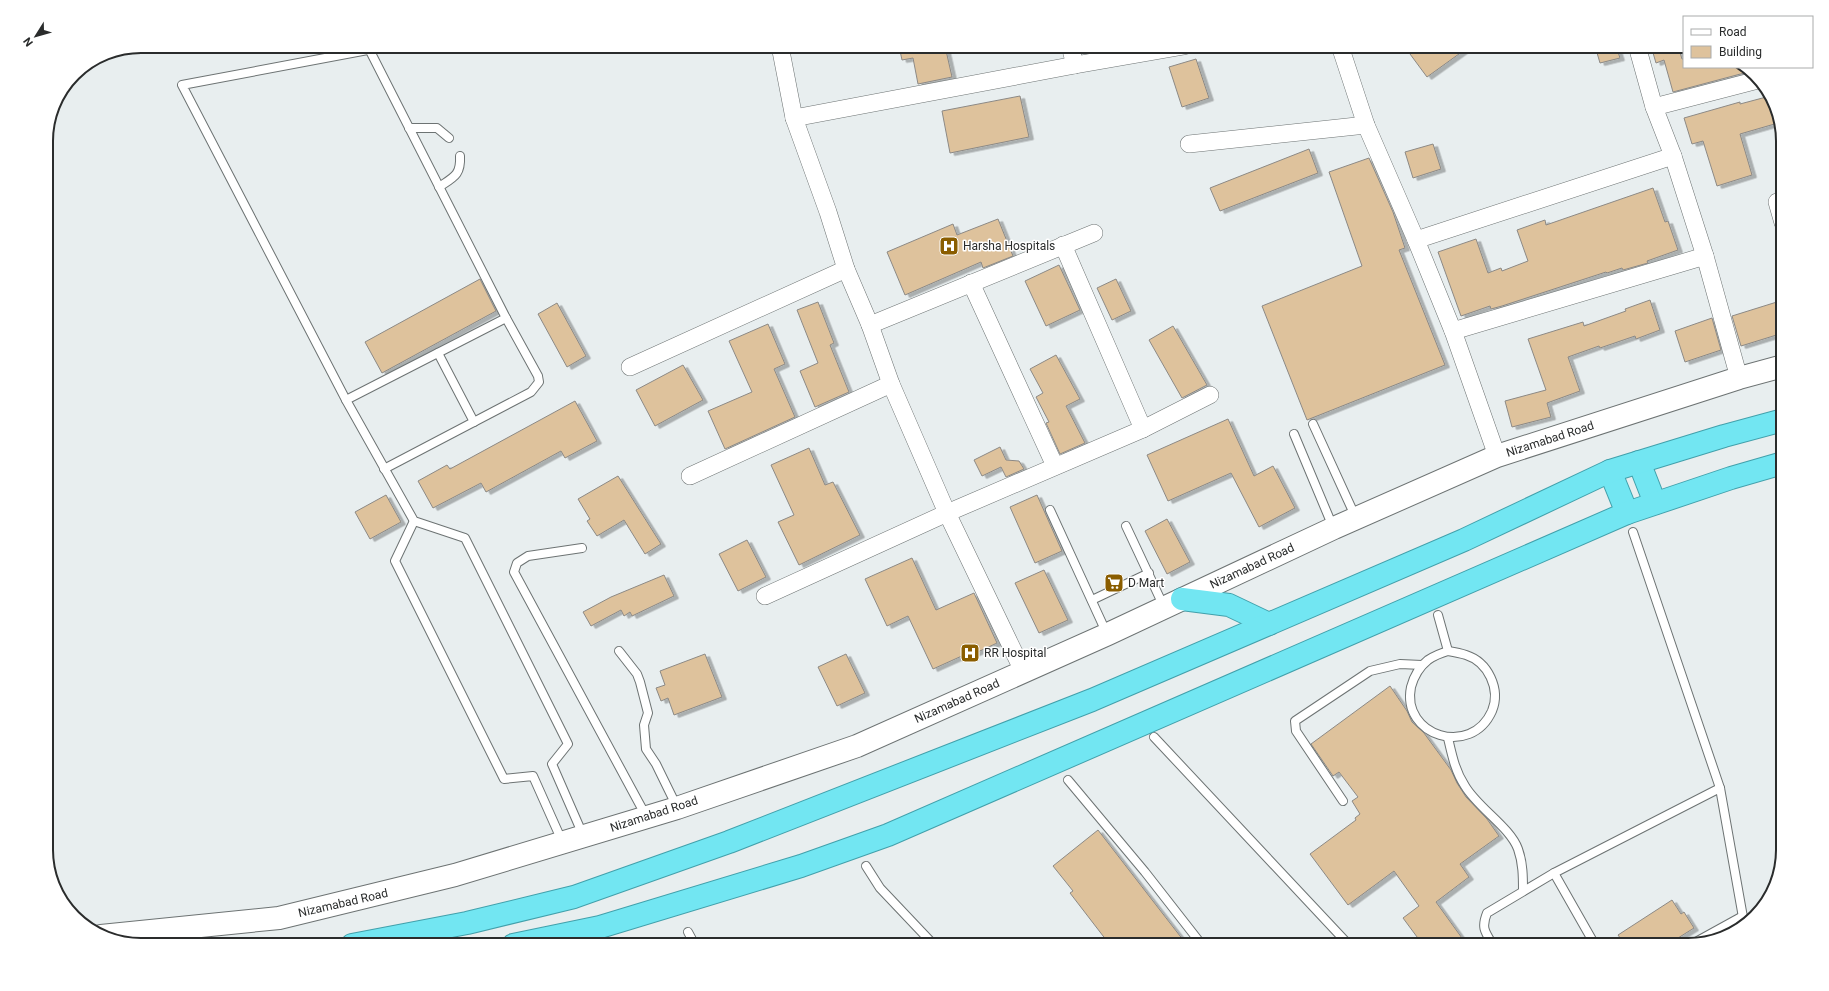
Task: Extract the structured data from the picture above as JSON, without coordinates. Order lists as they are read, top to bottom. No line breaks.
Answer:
{"streets":{"main road":["Nizamabad Road"]},"places":{"hospital":["Harsha Hospitals","RR Hospital"],"supermarket":["D Mart"]},"legend":["Road","Building"],"north":"bottom left"}
